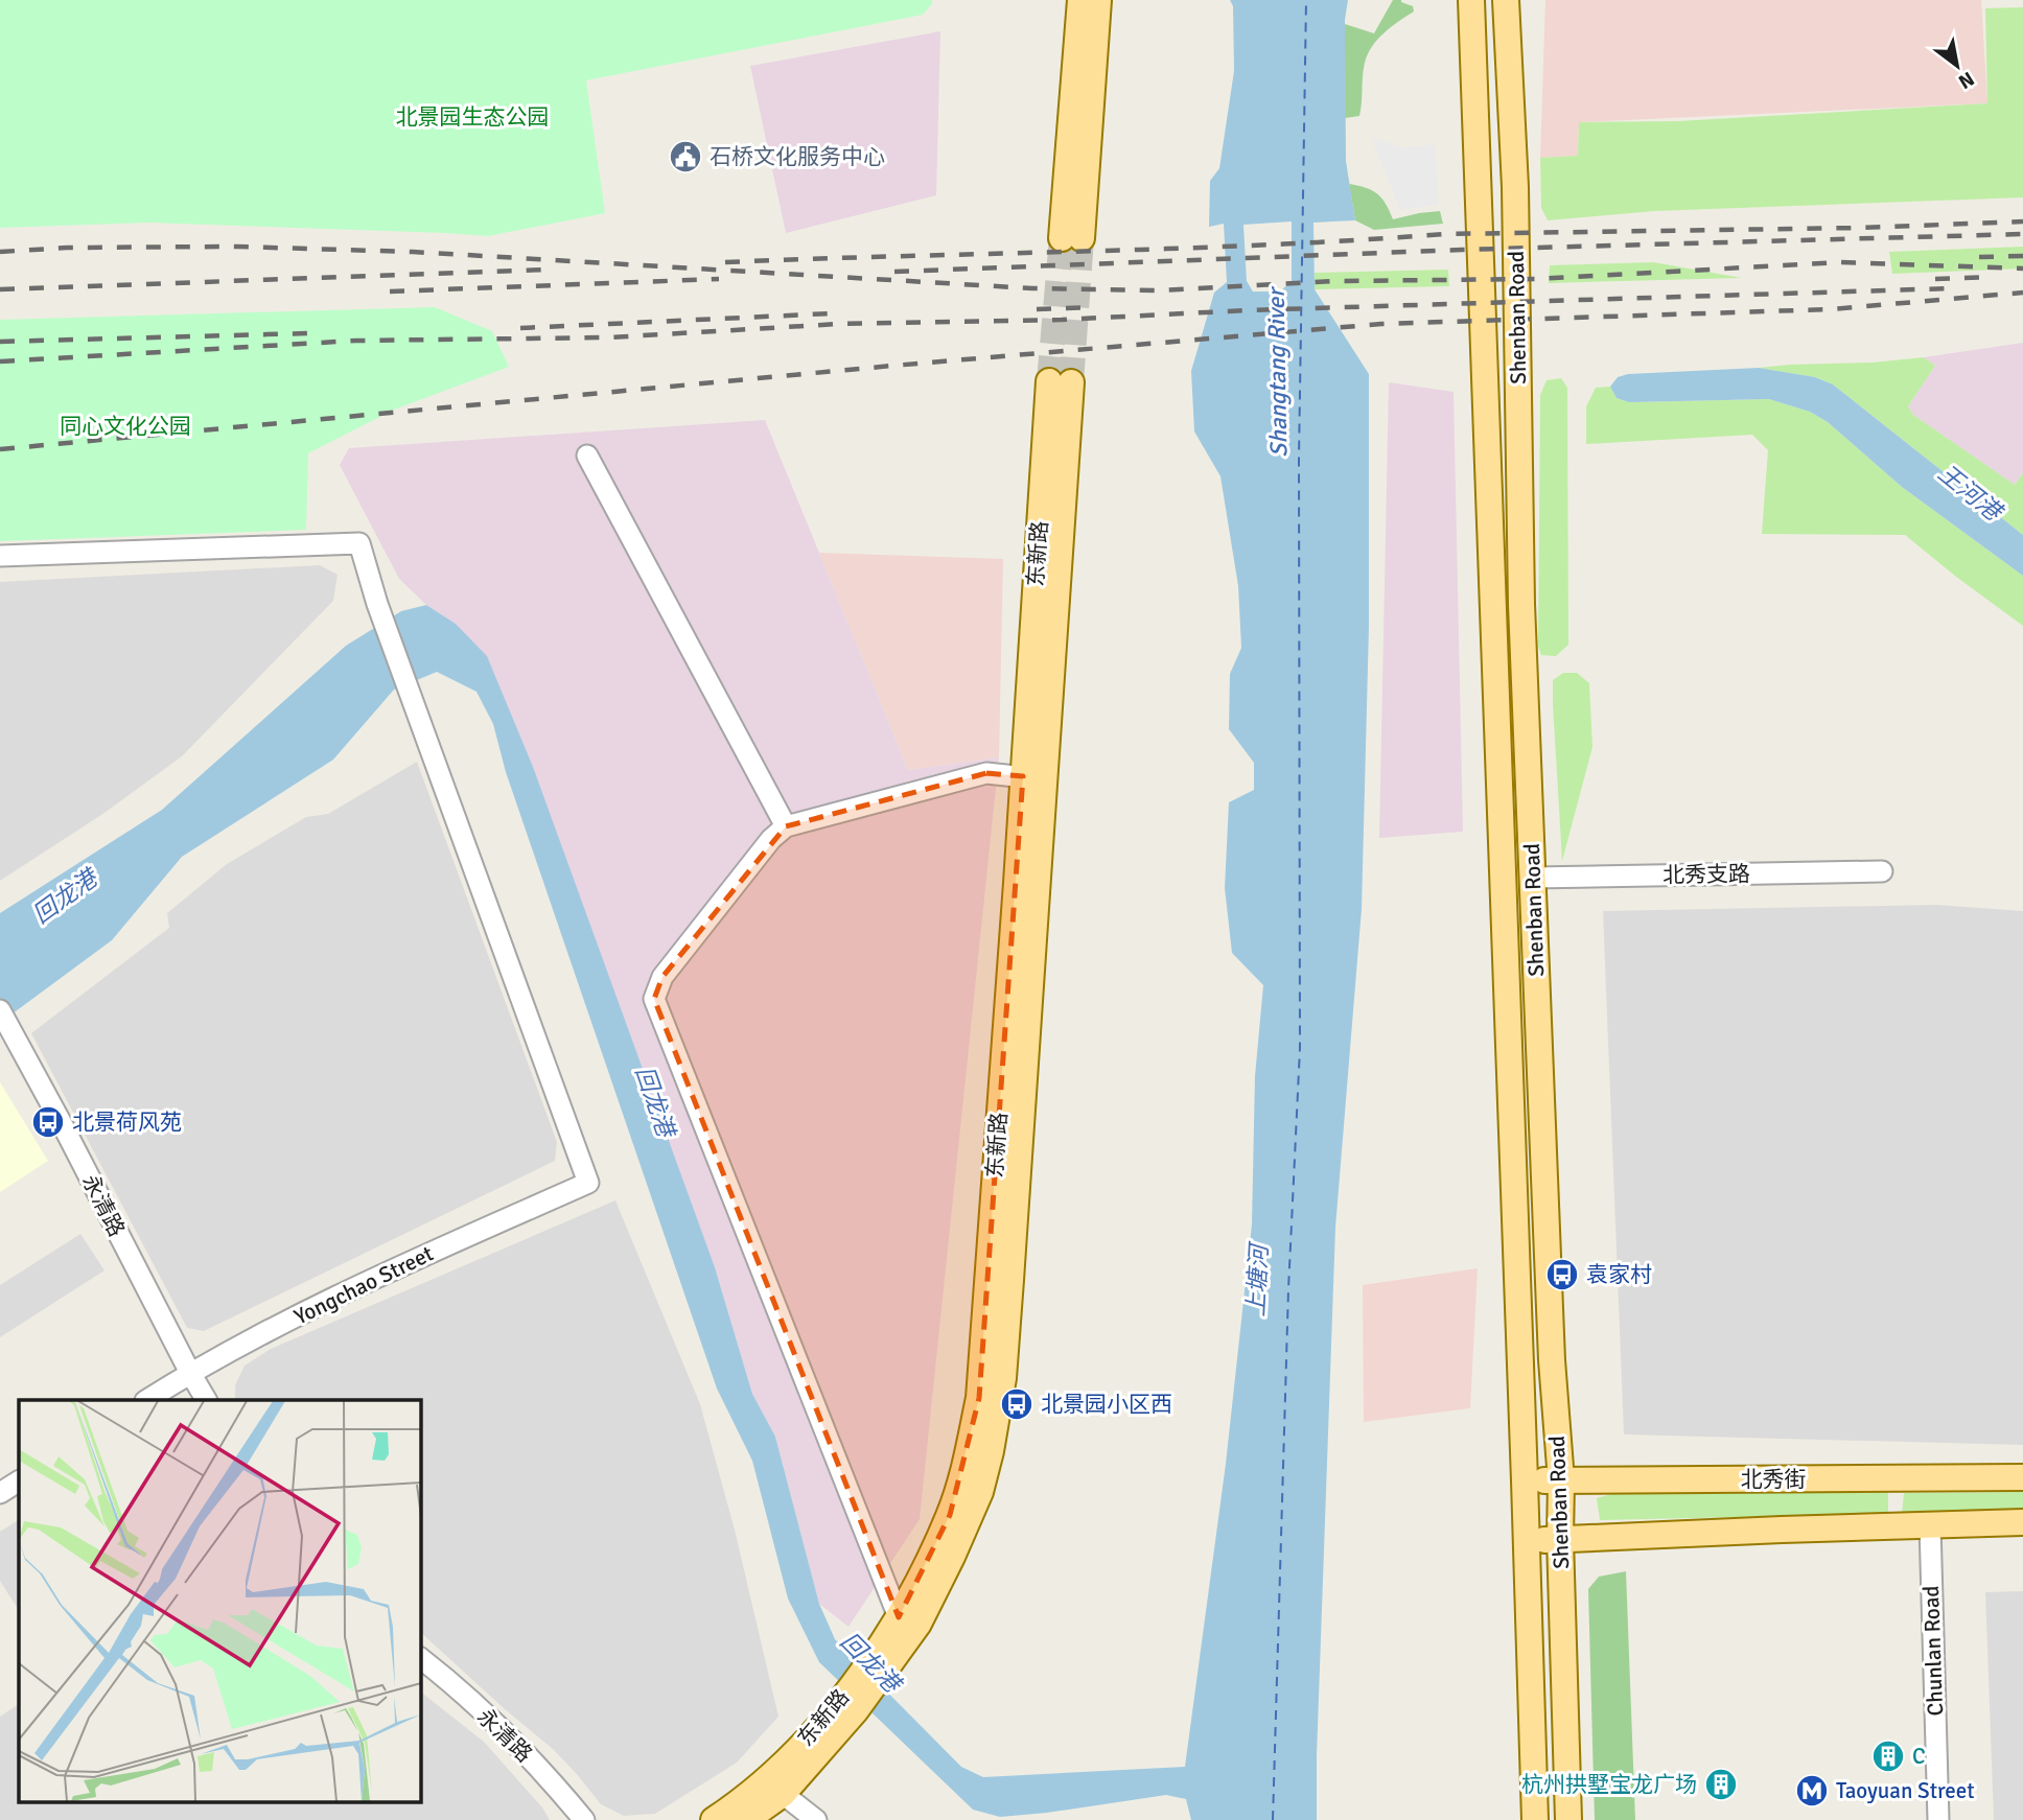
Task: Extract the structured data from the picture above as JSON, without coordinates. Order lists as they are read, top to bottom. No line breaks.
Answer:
{"streets":{"main road":["Shenban Road","东新路","北秀街"],"street":["北秀支路","永清路","Yongchao Street","Chunlan Road"]},"crossings":[["Shenban Road","北秀支路"],["Shenban Road","北秀街"],["永清路","Yongchao Street"]],"water":["Shangtang River","王河港","回龙港","上塘河"],"parks":["北景园生态公园","同心文化公园"],"places":{"public building":["石桥文化服务中心"],"bus stop":["北景荷风苑","袁家村","北景园小区西"],"building":["C","杭州拱墅宝龙广场"],"metro station":["Taoyuan Street"]},"north":"bottom right"}
